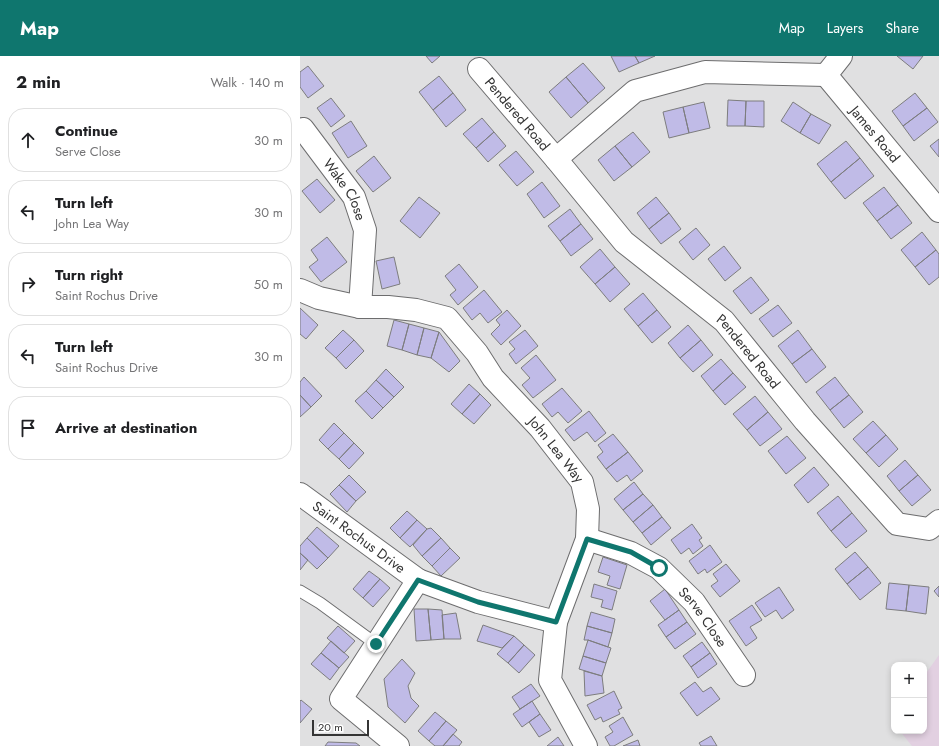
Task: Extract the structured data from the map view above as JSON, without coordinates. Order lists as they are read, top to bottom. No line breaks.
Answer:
{"streets":{"street":["Pendered Road","James Road","Wake Close","John Lea Way","Saint Rochus Drive","Serve Close"]},"crossings":[["Pendered Road","James Road"],["Wake Close","John Lea Way"],["John Lea Way","Saint Rochus Drive"],["John Lea Way","Serve Close"]],"scale_bar":"20 m","page":{"header":"Map","nav":["Map","Layers","Share"],"heading":["2 min","Walk · 140 m"],"list":[["Continue","Serve Close","30 m"],["Turn left","John Lea Way","30 m"],["Turn right","Saint Rochus Drive","50 m"],["Turn left","Saint Rochus Drive","30 m"],"Arrive at destination"],"map_buttons":["+","−"],"scale":"20 m"}}
